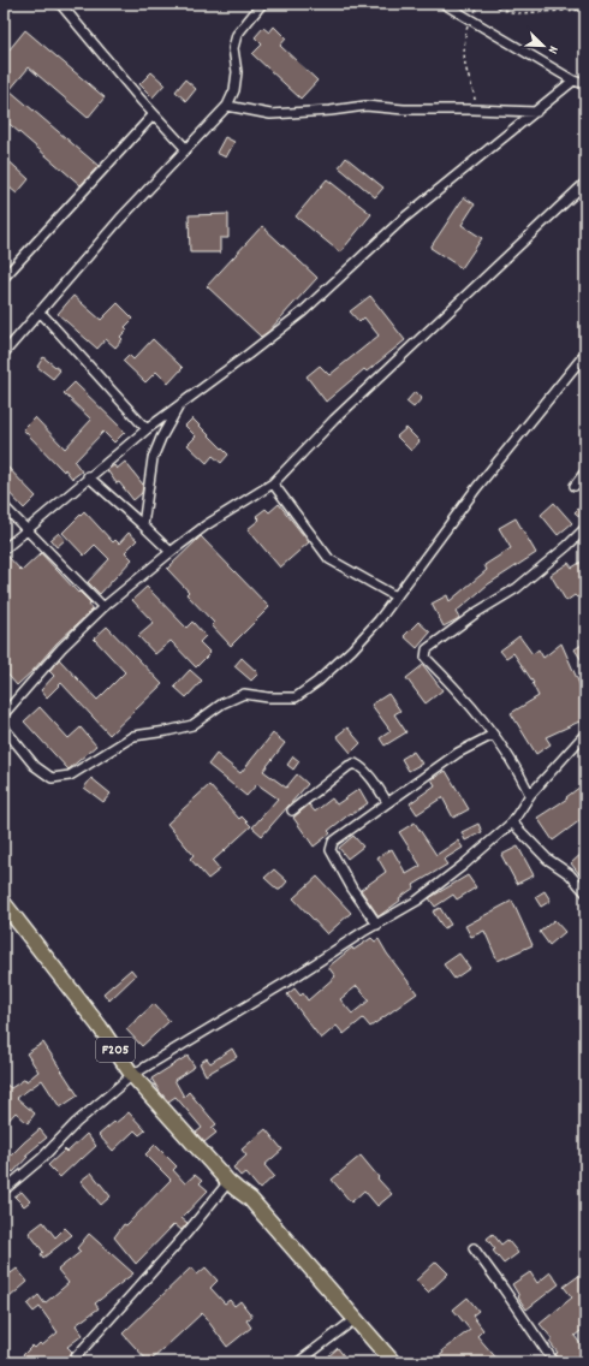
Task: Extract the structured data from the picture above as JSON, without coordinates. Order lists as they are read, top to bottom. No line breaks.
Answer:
{"streets":{"main road":["F205"]},"north":"bottom right"}
